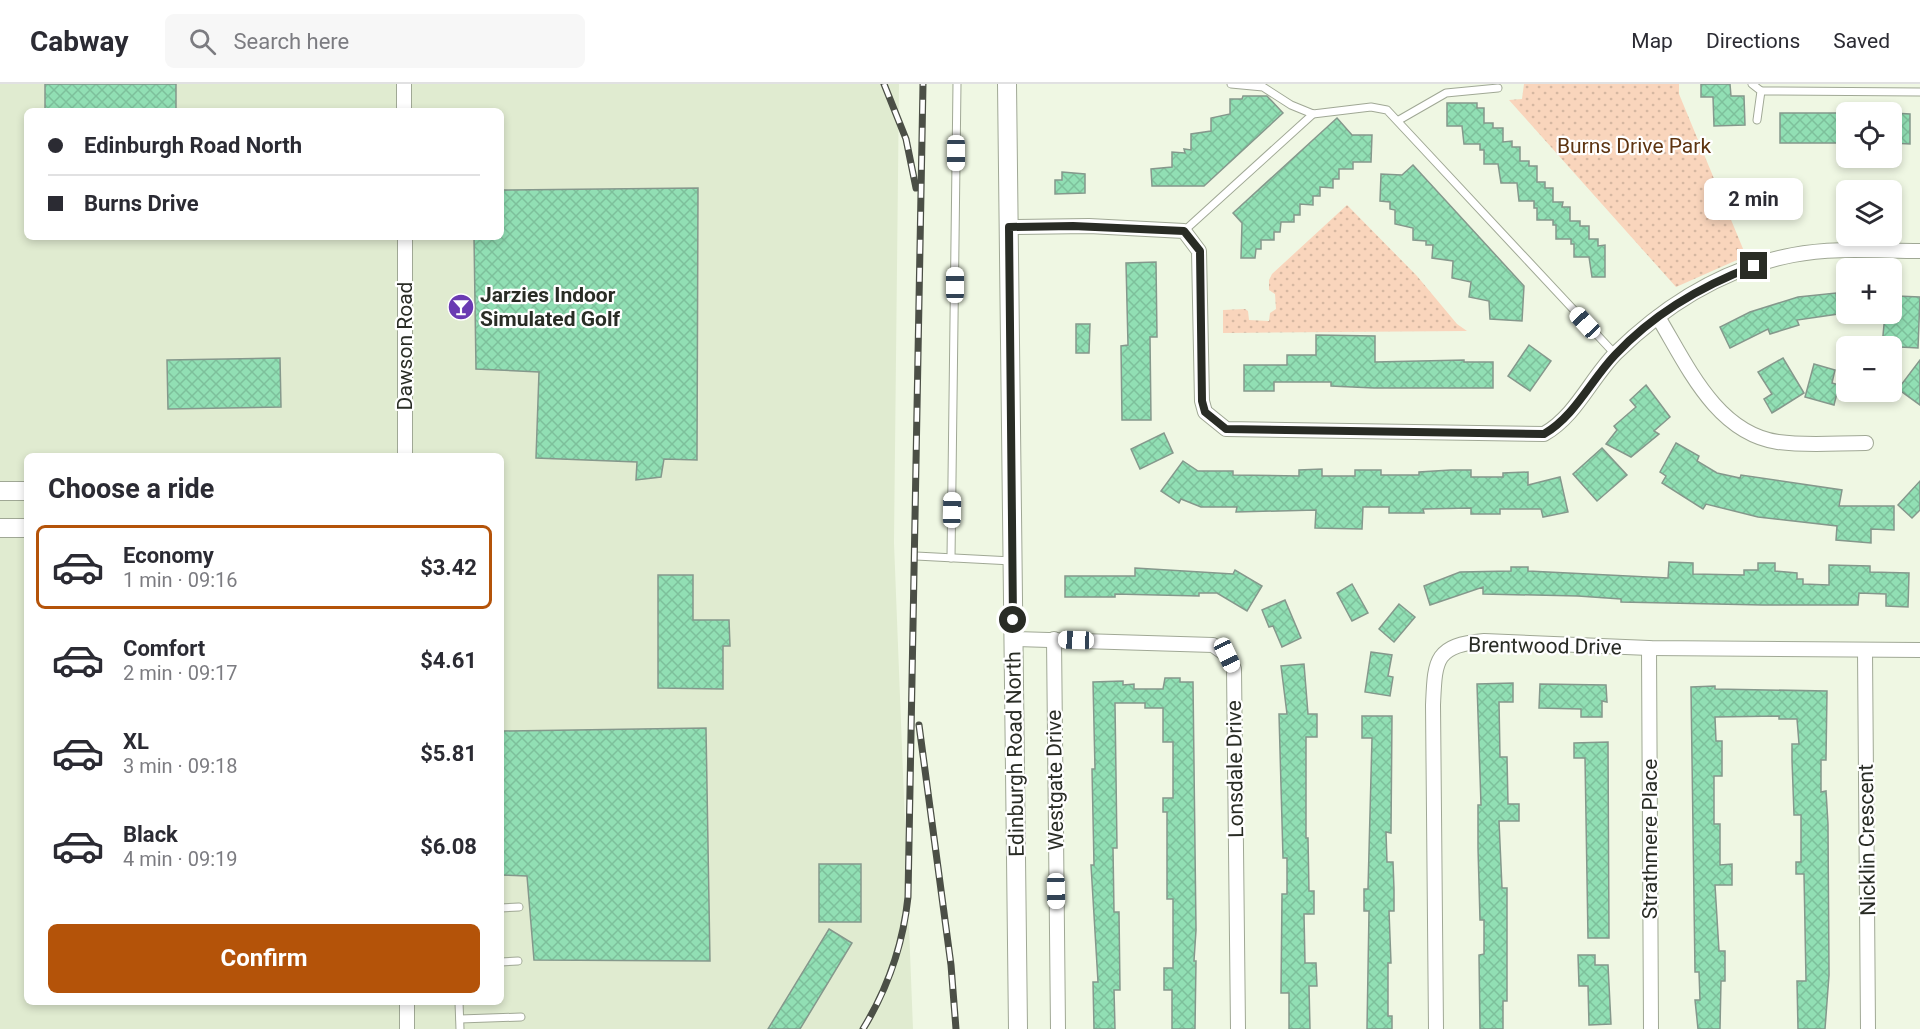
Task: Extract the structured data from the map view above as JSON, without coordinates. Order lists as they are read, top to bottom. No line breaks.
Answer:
{"streets":{"main road":["Edinburgh Road North"],"street":["Dawson Road","Brentwood Drive","Lonsdale Drive","Westgate Drive","Strathmere Place","Nicklin Crescent"]},"crossings":[["Brentwood Drive","Strathmere Place"],["Brentwood Drive","Nicklin Crescent"],["Edinburgh Road North","Lonsdale Drive"],["Lonsdale Drive","Westgate Drive"]],"parks":["Burns Drive Park"],"places":{"bar":["Jarzies Indoor Simulated Golf"]},"page":{"header":"Cabway","search":"Search here","nav":["Map","Directions","Saved"],"map_buttons":["+","−"],"banner":["Edinburgh Road North","Burns Drive"],"bubble":"2 min","heading":"Choose a ride","list":[{"name":"Economy","note":"1 min · 09:16","value":"$3.42"},{"name":"Comfort","note":"2 min · 09:17","value":"$4.61"},{"name":"XL","note":"3 min · 09:18","value":"$5.81"},{"name":"Black","note":"4 min · 09:19","value":"$6.08"}],"buttons":"Confirm"}}
